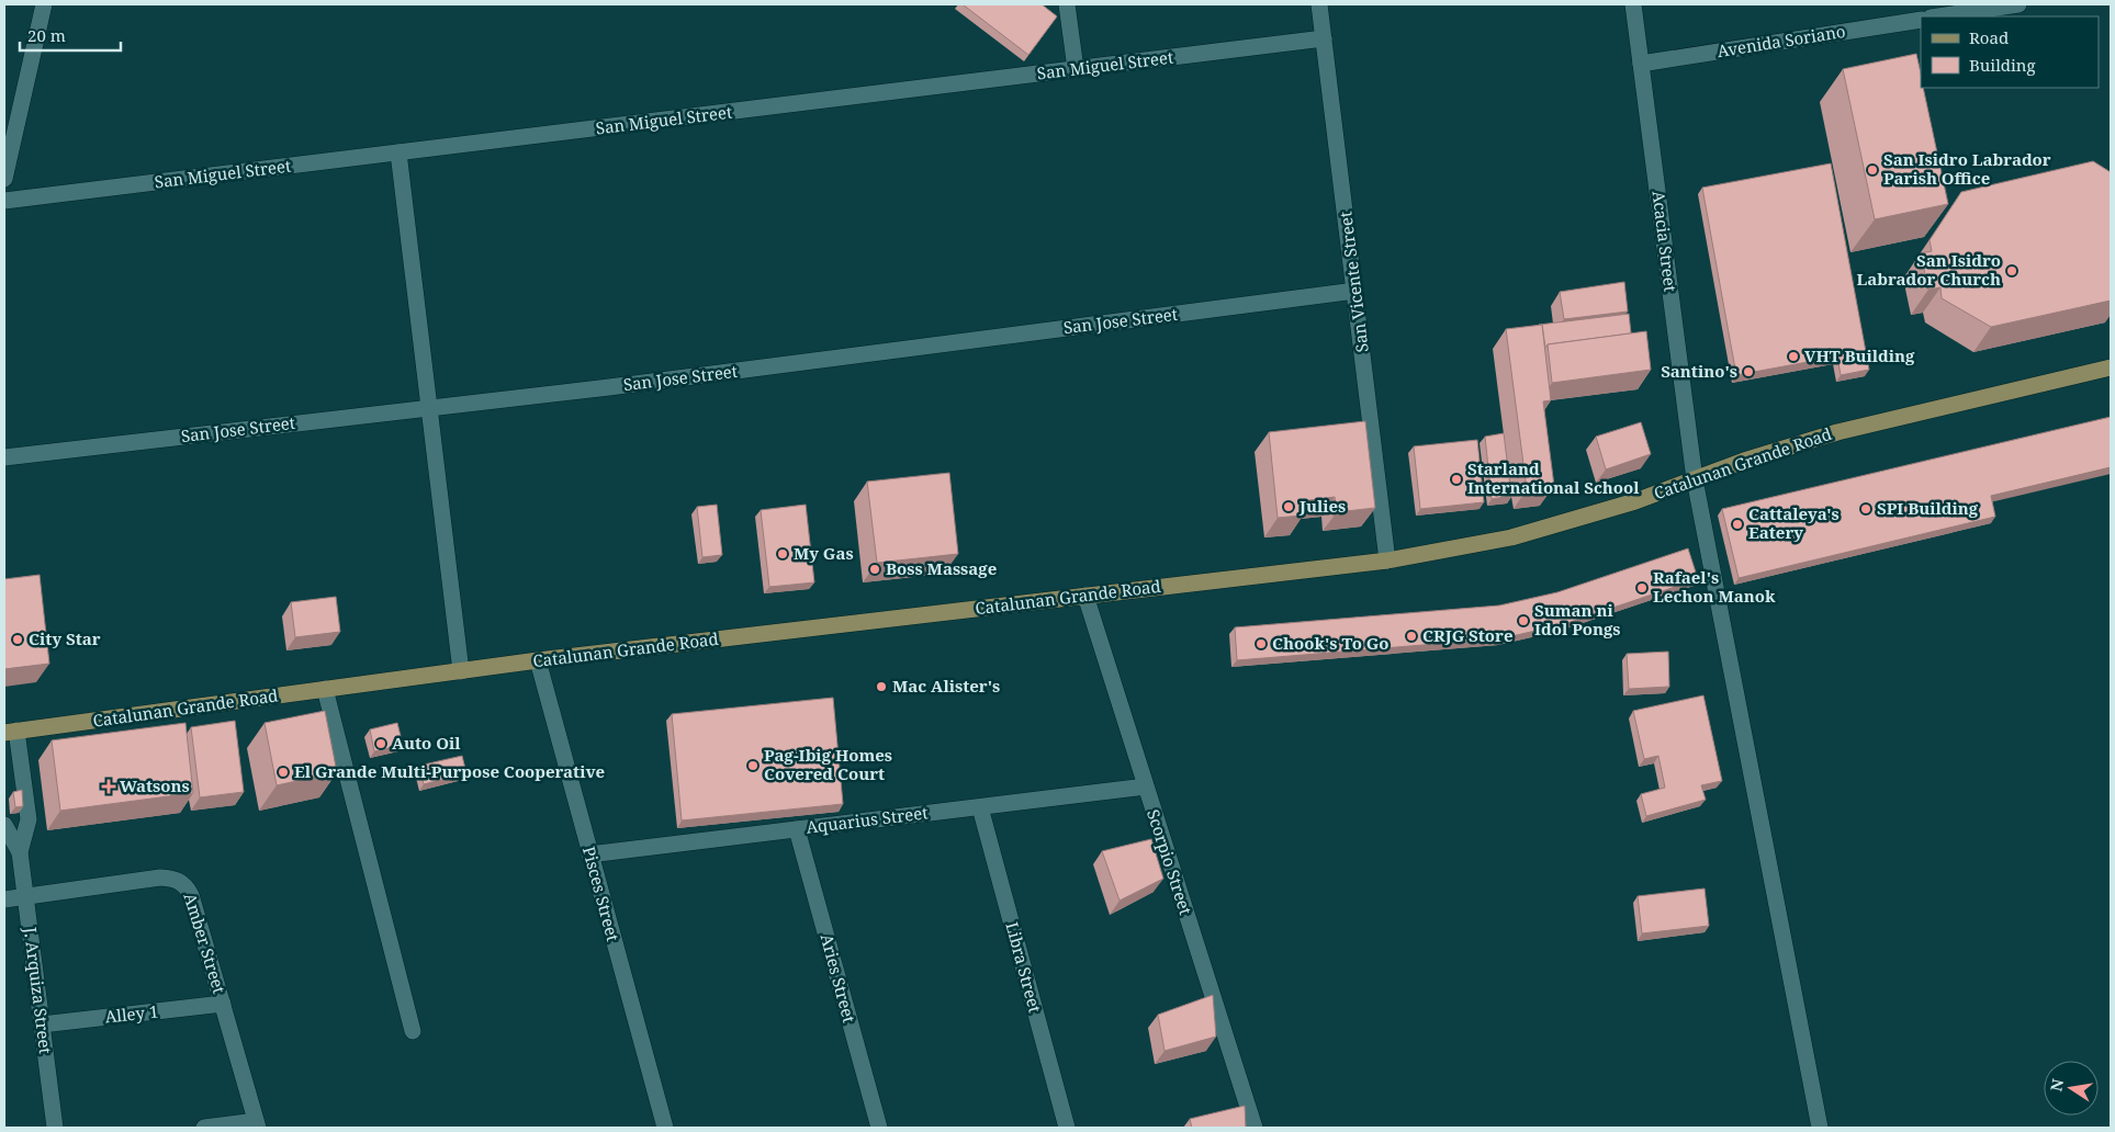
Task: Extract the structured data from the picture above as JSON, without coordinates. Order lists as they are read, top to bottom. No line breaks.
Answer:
{"streets":{"main road":["Catalunan Grande Road"],"street":["Avenida Soriano","San Miguel Street","Acacia Street","San Vicente Street","San Jose Street","Aquarius Street","Scorpio Street","Pisces Street","Amber Street","Libra Street","Aries Street","J. Arquiza Street","Alley 1"]},"crossings":[["Avenida Soriano","Acacia Street"],["San Miguel Street","San Vicente Street"],["Acacia Street","Catalunan Grande Road"],["San Vicente Street","San Jose Street"],["San Vicente Street","Catalunan Grande Road"],["Catalunan Grande Road","Scorpio Street"],["Catalunan Grande Road","Pisces Street"],["Catalunan Grande Road","J. Arquiza Street"],["Aquarius Street","Scorpio Street"],["Aquarius Street","Pisces Street"],["Aquarius Street","Libra Street"],["Aquarius Street","Aries Street"],["Amber Street","J. Arquiza Street"],["Amber Street","Alley 1"],["J. Arquiza Street","Alley 1"]],"places":{"other":["San Isidro Labrador Parish Office","San Isidro Labrador Church","VHT Building","Santino's","Starland International School","Julies","SPI Building","Cattaleya's Eatery","My Gas","Boss Massage","Rafael's Lechon Manok","Suman ni Idol Pongs","CRJG Store","City Star","Chook's To Go","Mac Alister's","Auto Oil","Pag-Ibig Homes Covered Court","El Grande Multi-Purpose Cooperative"],"health":["Watsons"]},"legend":["Road","Building"],"scale_bar":"20 m","north":"left"}
